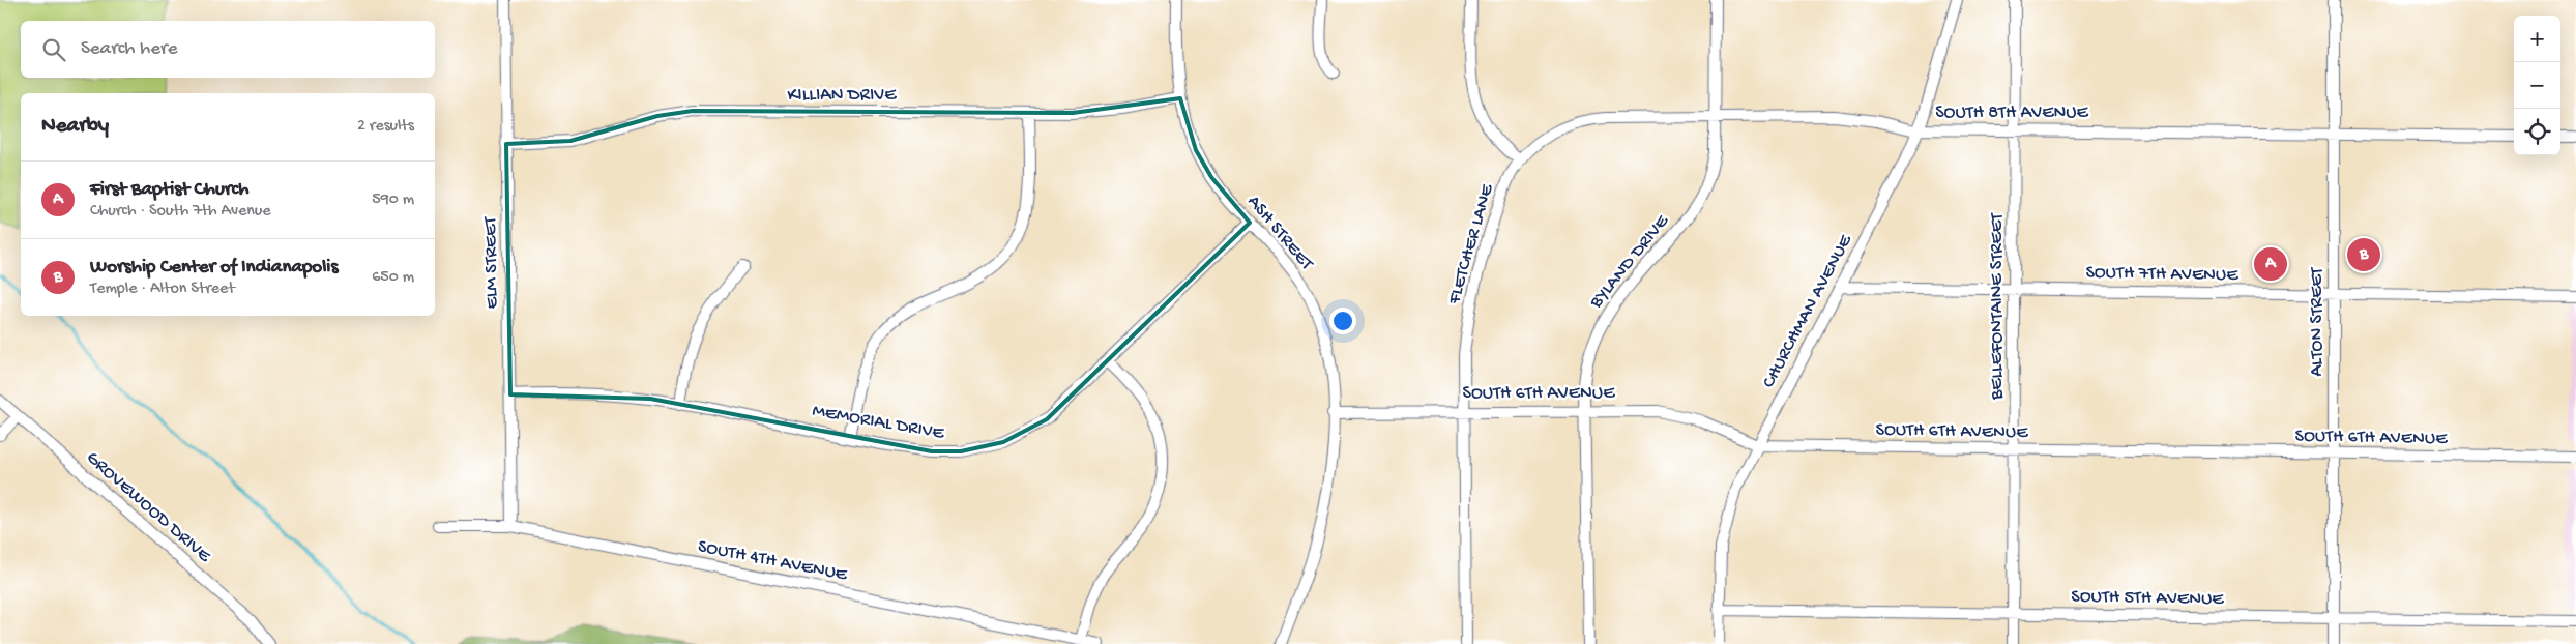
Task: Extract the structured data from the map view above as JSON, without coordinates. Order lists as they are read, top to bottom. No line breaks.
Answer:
{"streets":{"street":["KILLIAN DRIVE","SOUTH 8TH AVENUE","ASH STREET","FLETCHER LANE","BYLAND DRIVE","ELM STREET","SOUTH 7TH AVENUE","BELLEFONTAINE STREET","CHURCHMAN AVENUE","ALTON STREET","SOUTH 6TH AVENUE","MEMORIAL DRIVE","GROVEWOOD DRIVE","SOUTH 4TH AVENUE","SOUTH 5TH AVENUE"]},"crossings":[["KILLIAN DRIVE","ASH STREET"],["KILLIAN DRIVE","ELM STREET"],["SOUTH 8TH AVENUE","FLETCHER LANE"],["SOUTH 8TH AVENUE","BYLAND DRIVE"],["SOUTH 8TH AVENUE","BELLEFONTAINE STREET"],["SOUTH 8TH AVENUE","CHURCHMAN AVENUE"],["SOUTH 8TH AVENUE","ALTON STREET"],["ASH STREET","SOUTH 6TH AVENUE"],["ASH STREET","MEMORIAL DRIVE"],["FLETCHER LANE","SOUTH 6TH AVENUE"],["BYLAND DRIVE","SOUTH 6TH AVENUE"],["ELM STREET","MEMORIAL DRIVE"],["ELM STREET","SOUTH 4TH AVENUE"],["SOUTH 7TH AVENUE","BELLEFONTAINE STREET"],["SOUTH 7TH AVENUE","CHURCHMAN AVENUE"],["SOUTH 7TH AVENUE","ALTON STREET"],["BELLEFONTAINE STREET","SOUTH 6TH AVENUE"],["BELLEFONTAINE STREET","SOUTH 5TH AVENUE"],["CHURCHMAN AVENUE","SOUTH 6TH AVENUE"],["CHURCHMAN AVENUE","SOUTH 5TH AVENUE"],["ALTON STREET","SOUTH 6TH AVENUE"],["ALTON STREET","SOUTH 5TH AVENUE"]],"page":{"map_buttons":["+","−"],"search":"Search here","heading":["Nearby","2 results"],"list":[{"mark":"A","name":"First Baptist Church","note":"Church · South 7th Avenue","value":"590 m"},{"mark":"B","name":"Worship Center of Indianapolis","note":"Temple · Alton Street","value":"650 m"}],"pins":["B","A"]}}
